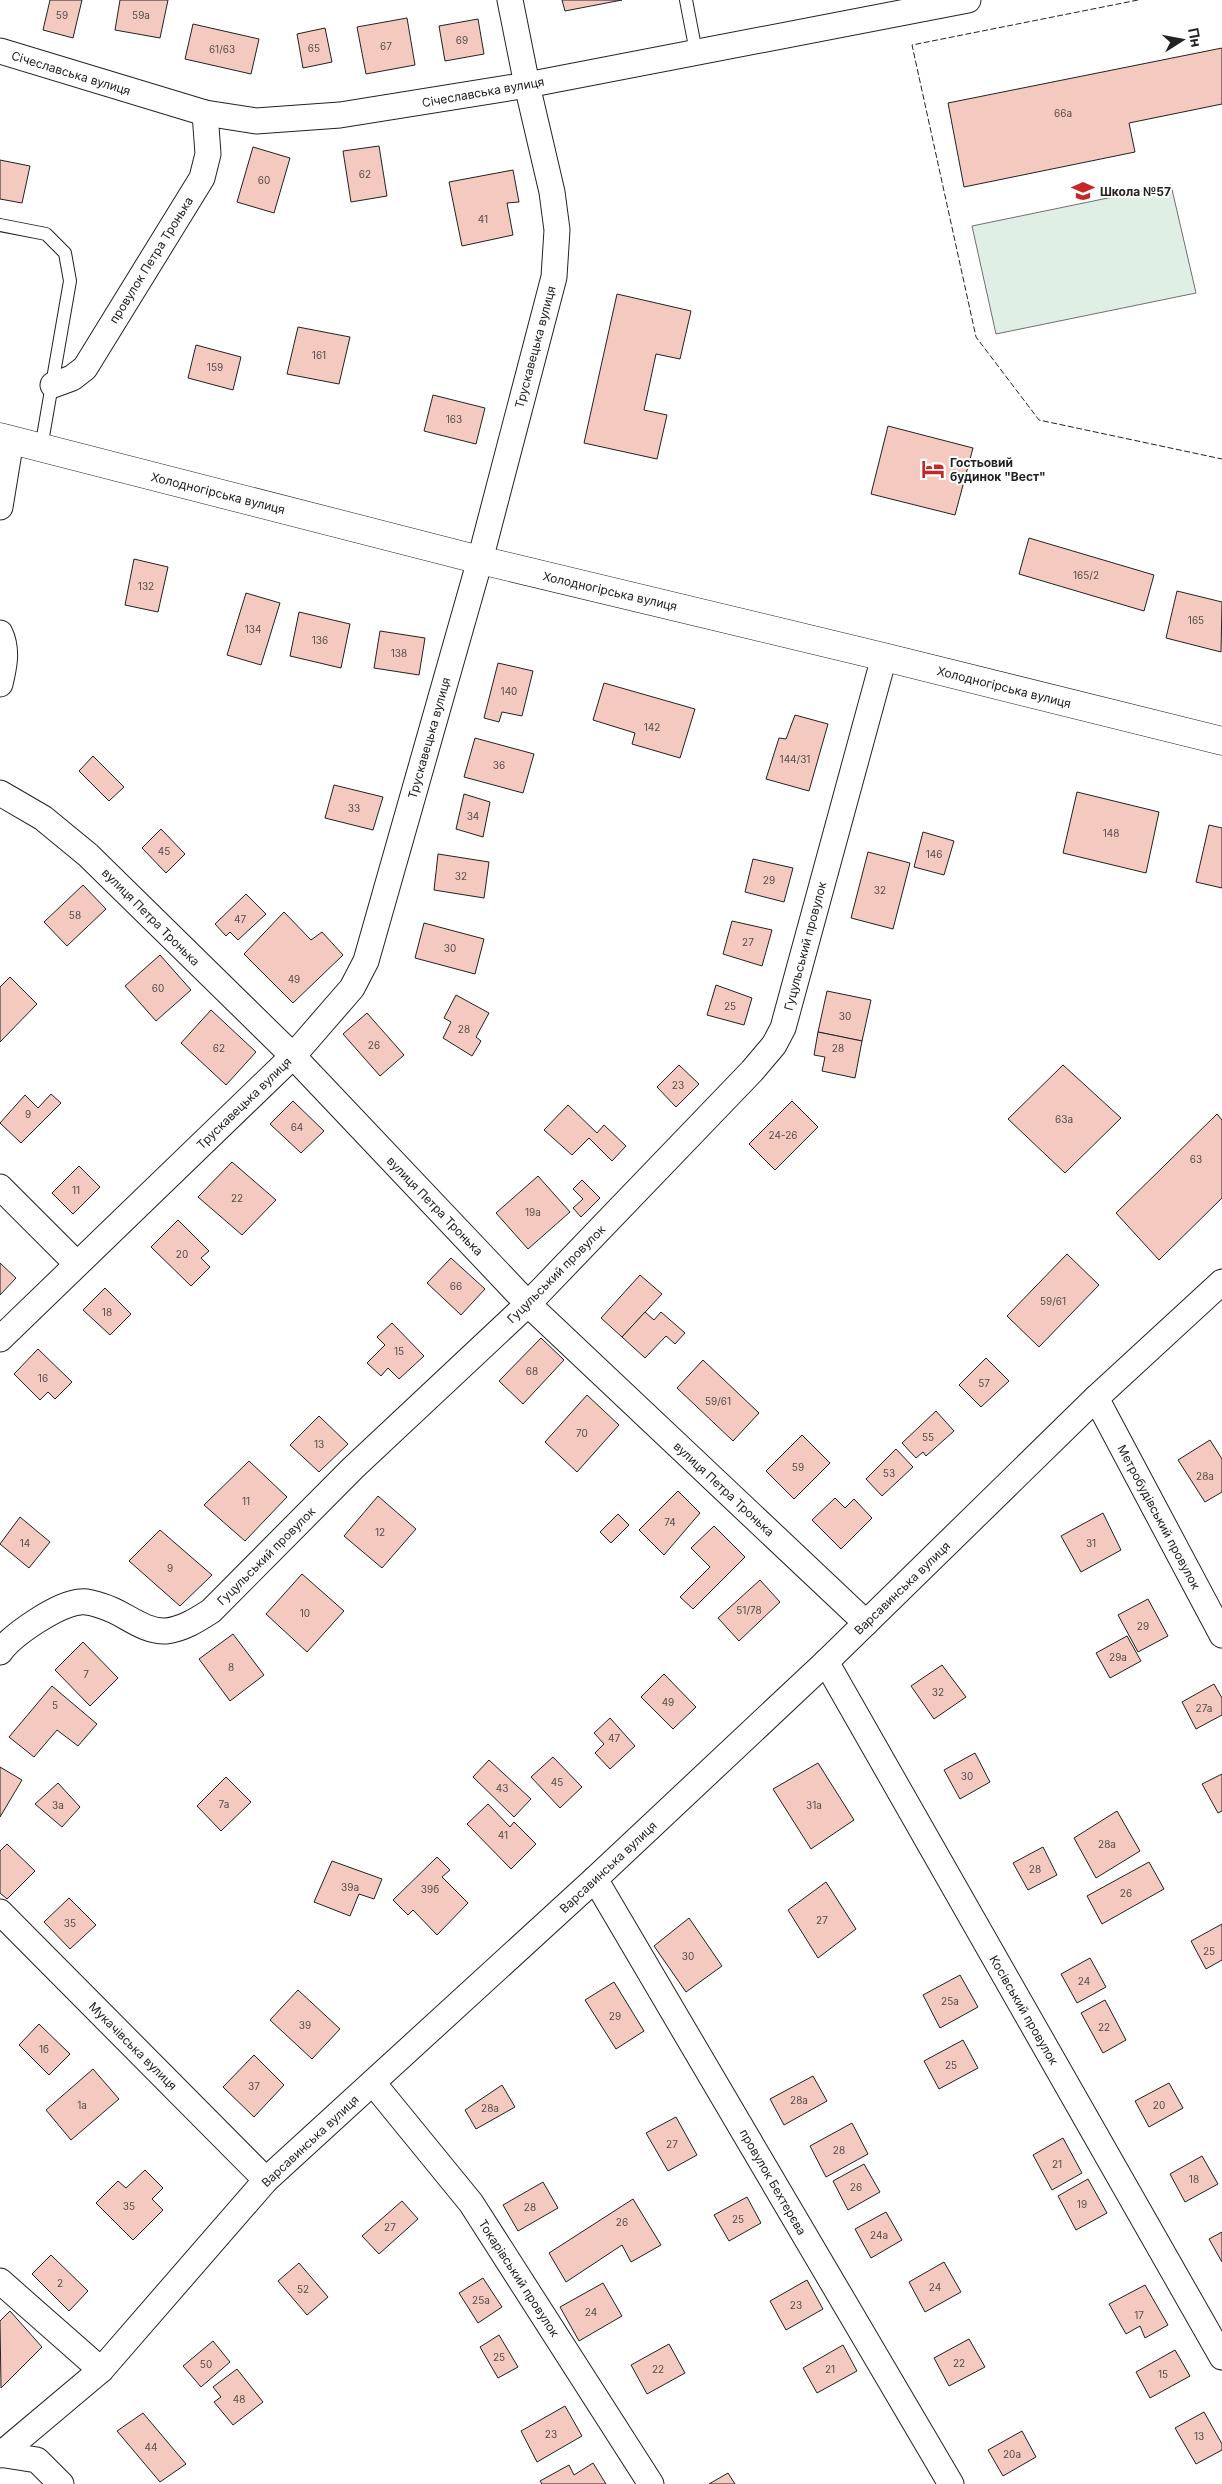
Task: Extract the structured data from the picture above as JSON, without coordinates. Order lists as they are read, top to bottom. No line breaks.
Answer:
{"streets":{"main road":["Холодногірська вулиця"],"street":["Січеславська вулиця","провулок Петра Тронька","Трускавецька вулиця","вулиця Петра Тронька","Гуцульський провулок","Метробудівський провулок","Варсавинська вулиця","Косівський провулок","Мукачівська вулиця","провулок Бехтерєва","Токарівський провулок"]},"crossings":[["Січеславська вулиця","провулок Петра Тронька"],["Січеславська вулиця","Трускавецька вулиця"],["Трускавецька вулиця","Холодногірська вулиця"],["Трускавецька вулиця","вулиця Петра Тронька"],["Холодногірська вулиця","Гуцульський провулок"],["вулиця Петра Тронька","Гуцульський провулок"],["вулиця Петра Тронька","Варсавинська вулиця"],["Метробудівський провулок","Варсавинська вулиця"],["Варсавинська вулиця","Косівський провулок"],["Варсавинська вулиця","Мукачівська вулиця"],["Варсавинська вулиця","провулок Бехтерєва"],["Варсавинська вулиця","Токарівський провулок"]],"places":{"school or university":["Школа №57"],"hotel":["Гостьовий будинок \"Вест\""]},"house_numbers":["59","59а","69","67","65","61/63","66а","62","60","41","161","159","163","165/2","132","165","134","136","138","140","142","144/31","36","33","34","148","45","146","32","29","32","58","47","27","30","49","60","25","30","28","26","62","28","23","9","63а","64","24-26","63","11","22","19а","20","66","59/61","18","15","68","16","57","59/61","70","55","13","59","53","28а","11","74","12","14","31","9","51/78","10","29","29а","8","7","32","49","5","27а","47","30","45","43","7а","3а","31а","41","28а","28","39а","39б","26","27","35","25","30","24","25а","29","39","22","1б","25","37","28а","1а","20","28а","27","28","21","18","26","19","35","28","25","26","27","24а","2","24","52","25а","23","24","17","25","22","50","22","21","15","48","23","13","44","20а"],"north":"right"}
